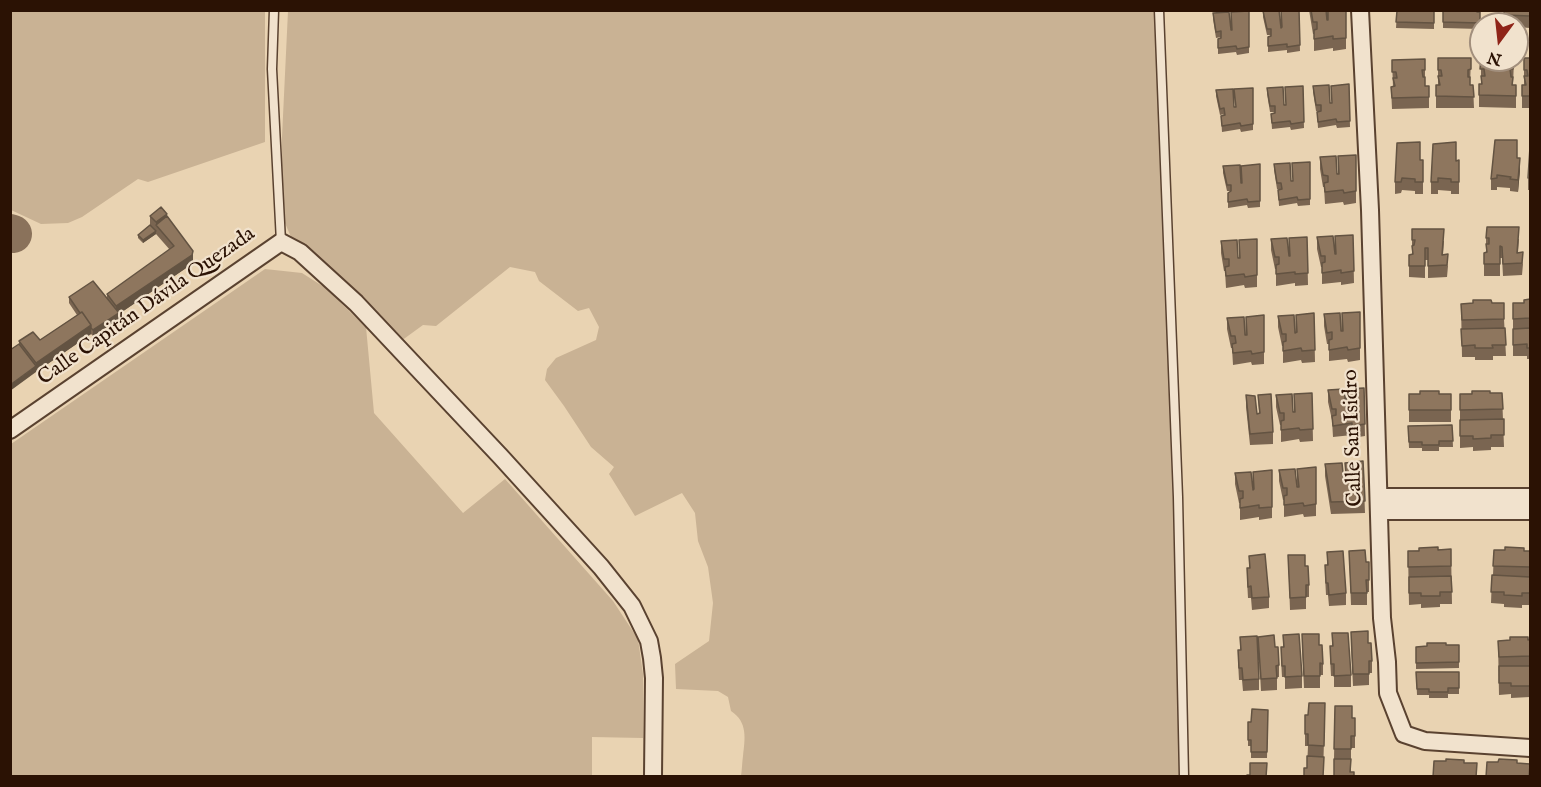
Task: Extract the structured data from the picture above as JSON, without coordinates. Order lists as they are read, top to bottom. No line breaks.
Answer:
{"streets":{"street":["Calle Capitán Dávila Quezada","Calle San Isidro"]},"north":"bottom"}
